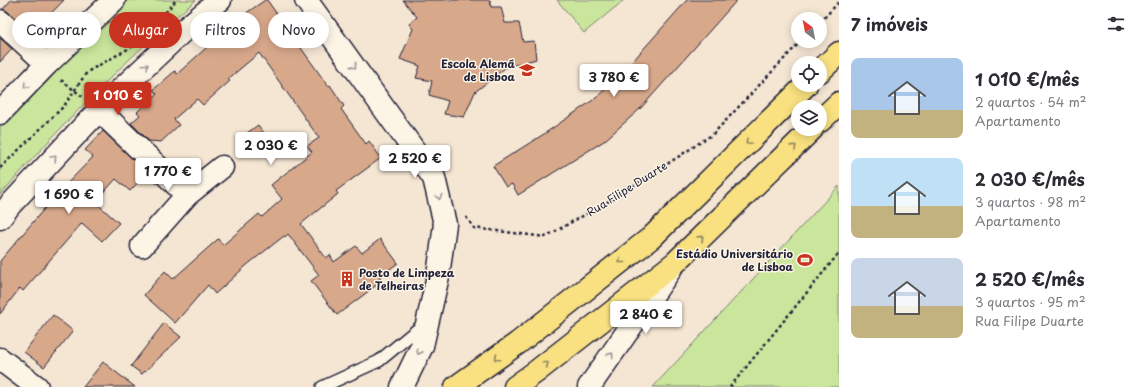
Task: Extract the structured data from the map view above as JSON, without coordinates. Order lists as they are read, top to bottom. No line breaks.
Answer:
{"streets":{"path":["Rua Filipe Duarte"]},"places":{"school or university":["Escola Alemã de Lisboa"],"sports":["Estádio Universitário de Lisboa"],"building":["Posto de Limpeza de Telheiras"]},"north":"top left","page":{"heading":"7 imóveis","chip":["Comprar","Alugar","Filtros","Novo"],"list":[{"name":"1 010 €/mês","note":"2 quartos · 54 m² · Apartamento"},{"name":"2 030 €/mês","note":"3 quartos · 98 m² · Apartamento"},{"name":"2 520 €/mês","note":"3 quartos · 95 m² · Rua Filipe Duarte"}],"price":["3 780 €","1 010 €","2 030 €","2 520 €","1 770 €","1 690 €","2 840 €"]}}
